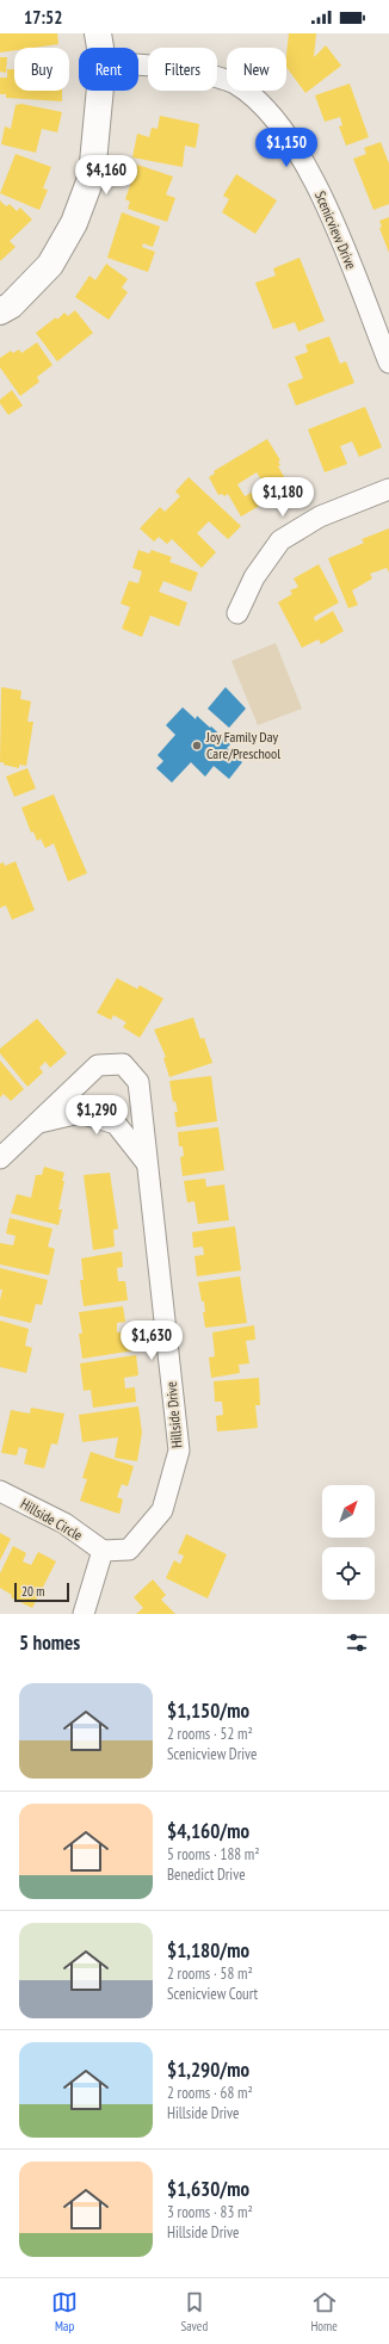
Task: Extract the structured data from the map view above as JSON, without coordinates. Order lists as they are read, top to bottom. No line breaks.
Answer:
{"streets":{"street":["Scenicview Drive","Hillside Drive","Hillside Circle"]},"crossings":[["Hillside Drive","Hillside Circle"]],"places":["Joy Family Day Care/Preschool"],"scale_bar":"20 m","north":"top right","page":{"status":"17:52","chip":["Buy","Rent","Filters","New"],"price":["$1,150","$4,160","$1,180","$1,290","$1,630"],"scale":"20 m","heading":"5 homes","list":[{"name":"$1,150/mo","note":"2 rooms · 52 m² · Scenicview Drive"},{"name":"$4,160/mo","note":"5 rooms · 188 m² · Benedict Drive"},{"name":"$1,180/mo","note":"2 rooms · 58 m² · Scenicview Court"},{"name":"$1,290/mo","note":"2 rooms · 68 m² · Hillside Drive"},{"name":"$1,630/mo","note":"3 rooms · 83 m² · Hillside Drive"}],"tabs":["Map","Saved","Home"]}}
